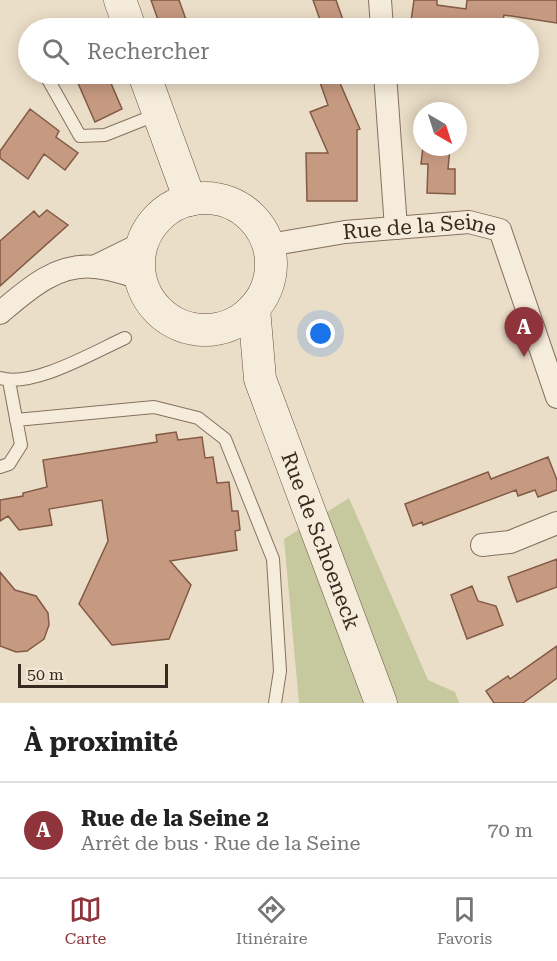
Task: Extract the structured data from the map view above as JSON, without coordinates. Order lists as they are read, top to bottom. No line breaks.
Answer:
{"streets":{"main road":["Rue de Schoeneck"],"street":["Rue de la Seine"]},"crossings":[["Rue de la Seine","Rue de Schoeneck"]],"scale_bar":"50 m","north":"bottom right","page":{"search":"Rechercher","pins":"A","scale":"50 m","heading":"À proximité","list":[{"mark":"A","name":"Rue de la Seine 2","note":"Arrêt de bus · Rue de la Seine","value":"70 m"}],"nav":["Carte","Itinéraire","Favoris"]}}
